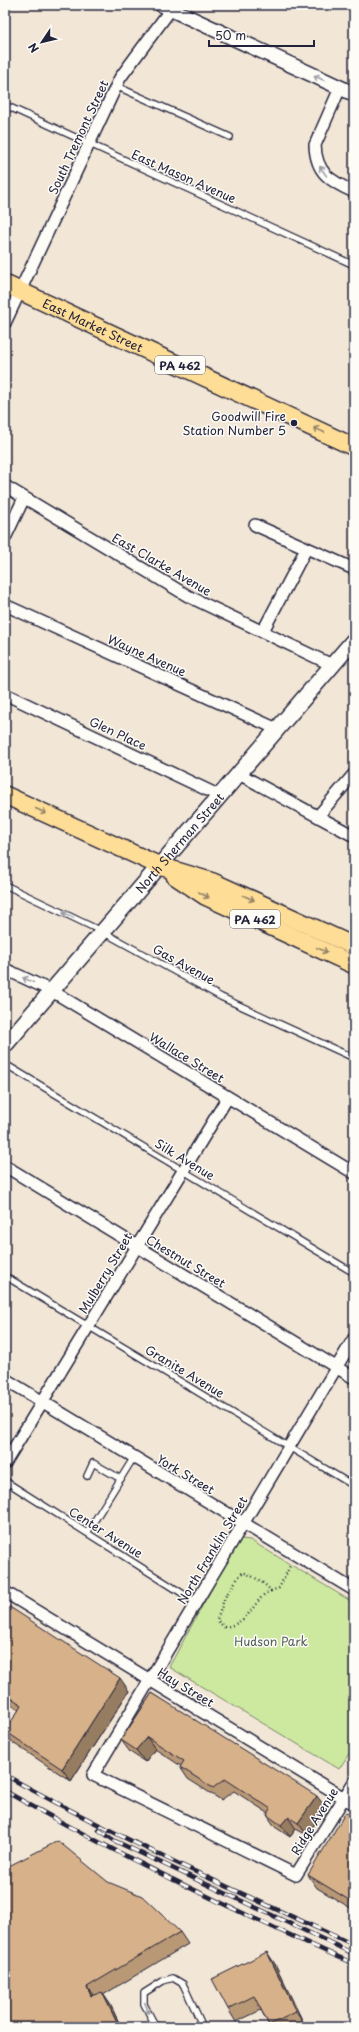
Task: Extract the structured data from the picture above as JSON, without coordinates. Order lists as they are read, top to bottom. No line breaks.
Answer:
{"streets":{"main road":["East Market Street","PA 462","North Sherman Street"],"street":["South Tremont Street","East Clarke Avenue","Wayne Avenue","Glen Place","Wallace Street","Chestnut Street","Mulberry Street","York Street","North Franklin Street","Hay Street","Ridge Avenue"],"lane":["East Mason Avenue","Gas Avenue","Silk Avenue","Granite Avenue","Center Avenue"]},"crossings":[["South Tremont Street","East Mason Avenue"],["South Tremont Street","East Market Street"],["PA 462","North Sherman Street"],["East Clarke Avenue","North Sherman Street"],["Wayne Avenue","North Sherman Street"],["Glen Place","North Sherman Street"],["North Sherman Street","Gas Avenue"],["North Sherman Street","Wallace Street"],["Wallace Street","Mulberry Street"],["Silk Avenue","Mulberry Street"],["Chestnut Street","Mulberry Street"],["Chestnut Street","North Franklin Street"],["Mulberry Street","Granite Avenue"],["Mulberry Street","York Street"],["Granite Avenue","North Franklin Street"],["York Street","North Franklin Street"],["Center Avenue","North Franklin Street"],["North Franklin Street","Hay Street"],["North Franklin Street","Ridge Avenue"],["Hay Street","Ridge Avenue"]],"one_way":["East Market Street"],"parks":["Hudson Park"],"places":["Goodwill Fire Station Number 5"],"scale_bar":"50 m","north":"bottom left"}
